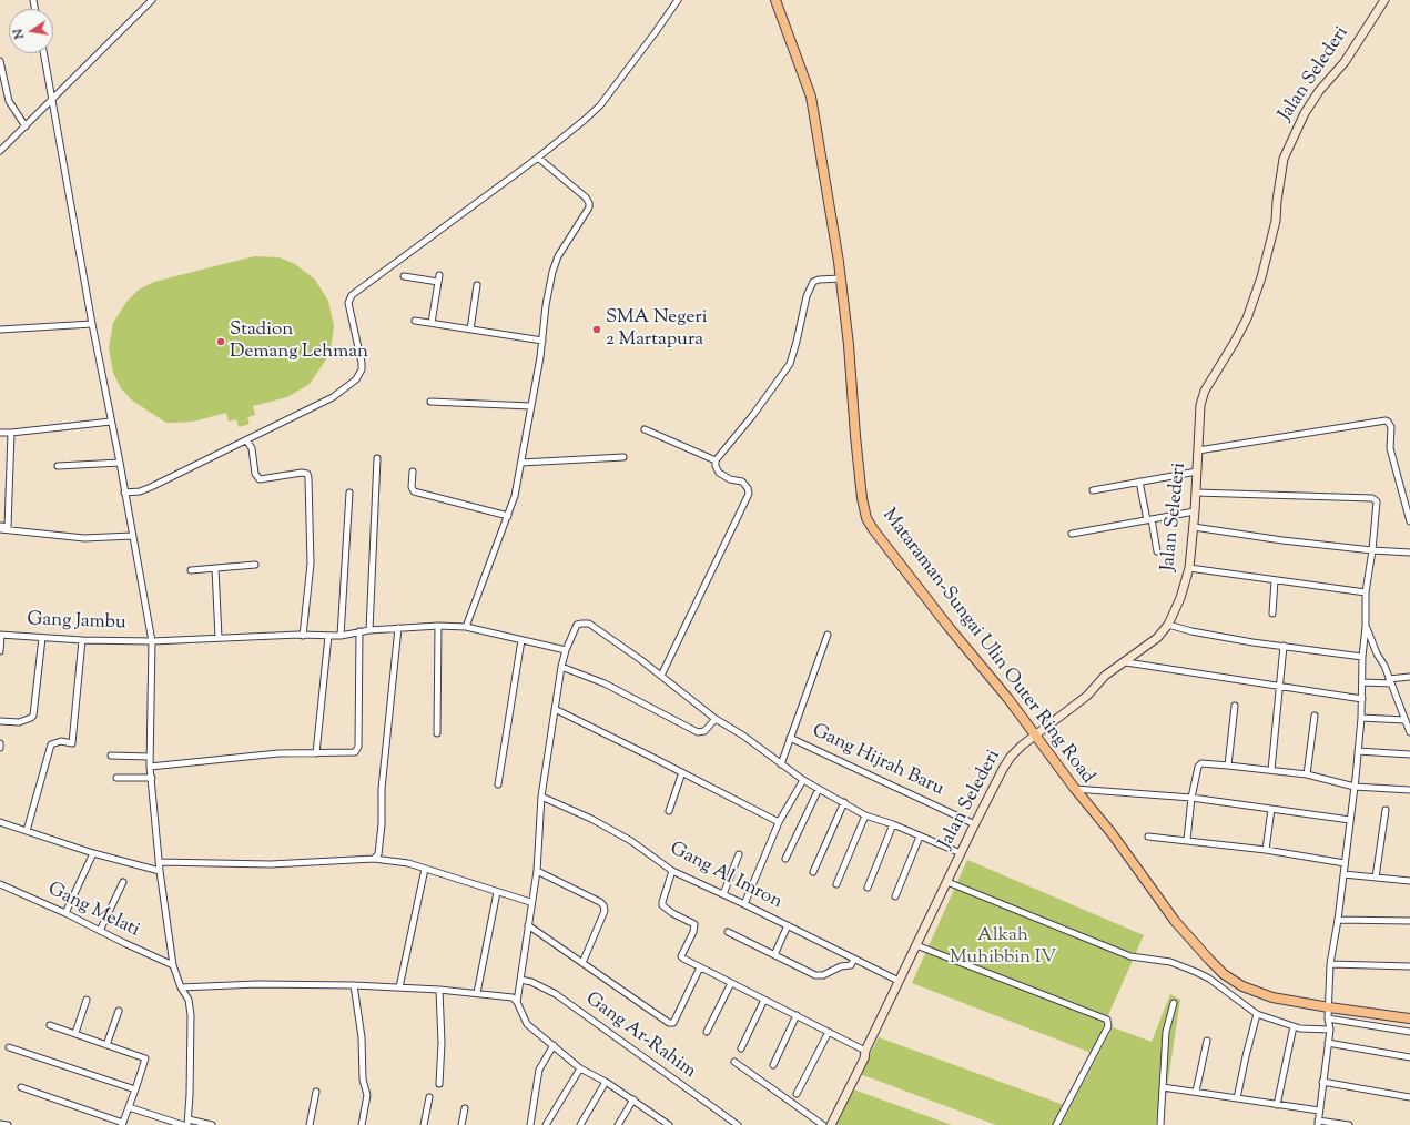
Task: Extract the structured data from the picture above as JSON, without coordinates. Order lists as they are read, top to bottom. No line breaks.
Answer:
{"streets":{"main road":["Mataraman-Sungai Ulin Outer Ring Road"],"street":["Jalan Selederi","Gang Jambu","Gang Hijrah Baru","Gang Al Imron","Gang Melati","Gang Ar-Rahim"]},"crossings":[["Jalan Selederi","Mataraman-Sungai Ulin Outer Ring Road"],["Jalan Selederi","Gang Hijrah Baru"],["Jalan Selederi","Gang Al Imron"]],"parks":["Alkah Muhibbin IV"],"places":["SMA Negeri 2 Martapura","Stadion Demang Lehman"],"north":"left"}
